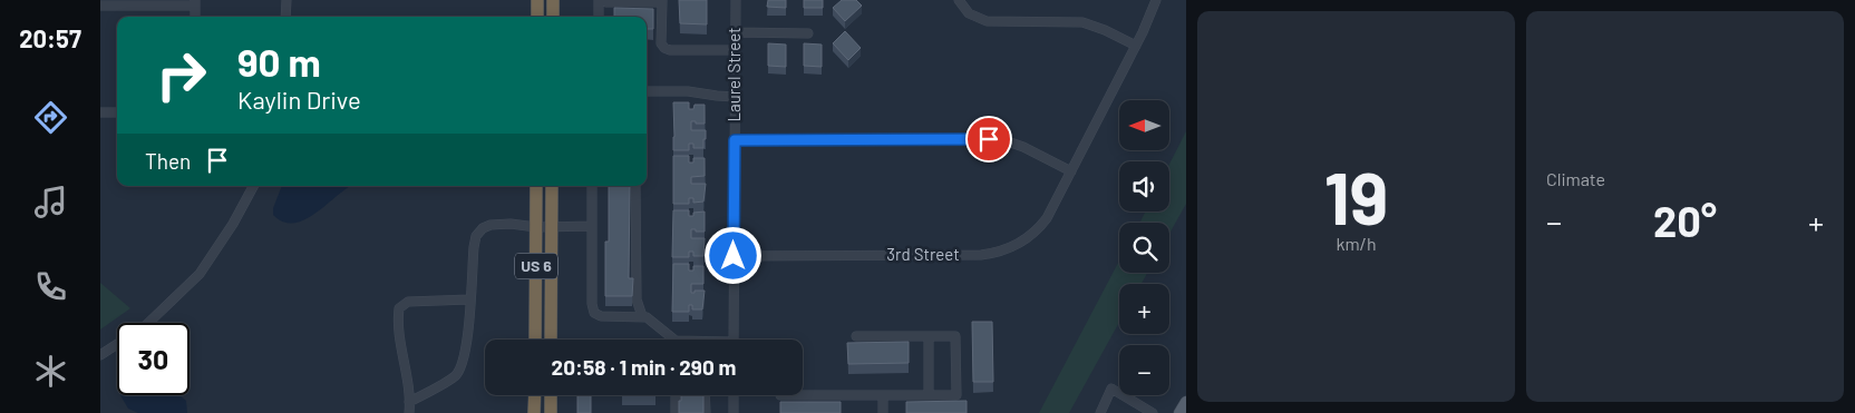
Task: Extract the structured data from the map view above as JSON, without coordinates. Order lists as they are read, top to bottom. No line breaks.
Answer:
{"streets":{"highway":["US 6"],"street":["Laurel Street","3rd Street"]},"crossings":[["Laurel Street","3rd Street"]],"north":"left","page":{"tabs":"20:57","tile":[["19","km/h"],"Climate"],"turn":["90 m","Kaylin Drive"],"map_buttons":["+","−"],"then":"Then","heat":["−","20°","+"],"limit":"30","trip":"20:58 · 1 min · 290 m"}}
